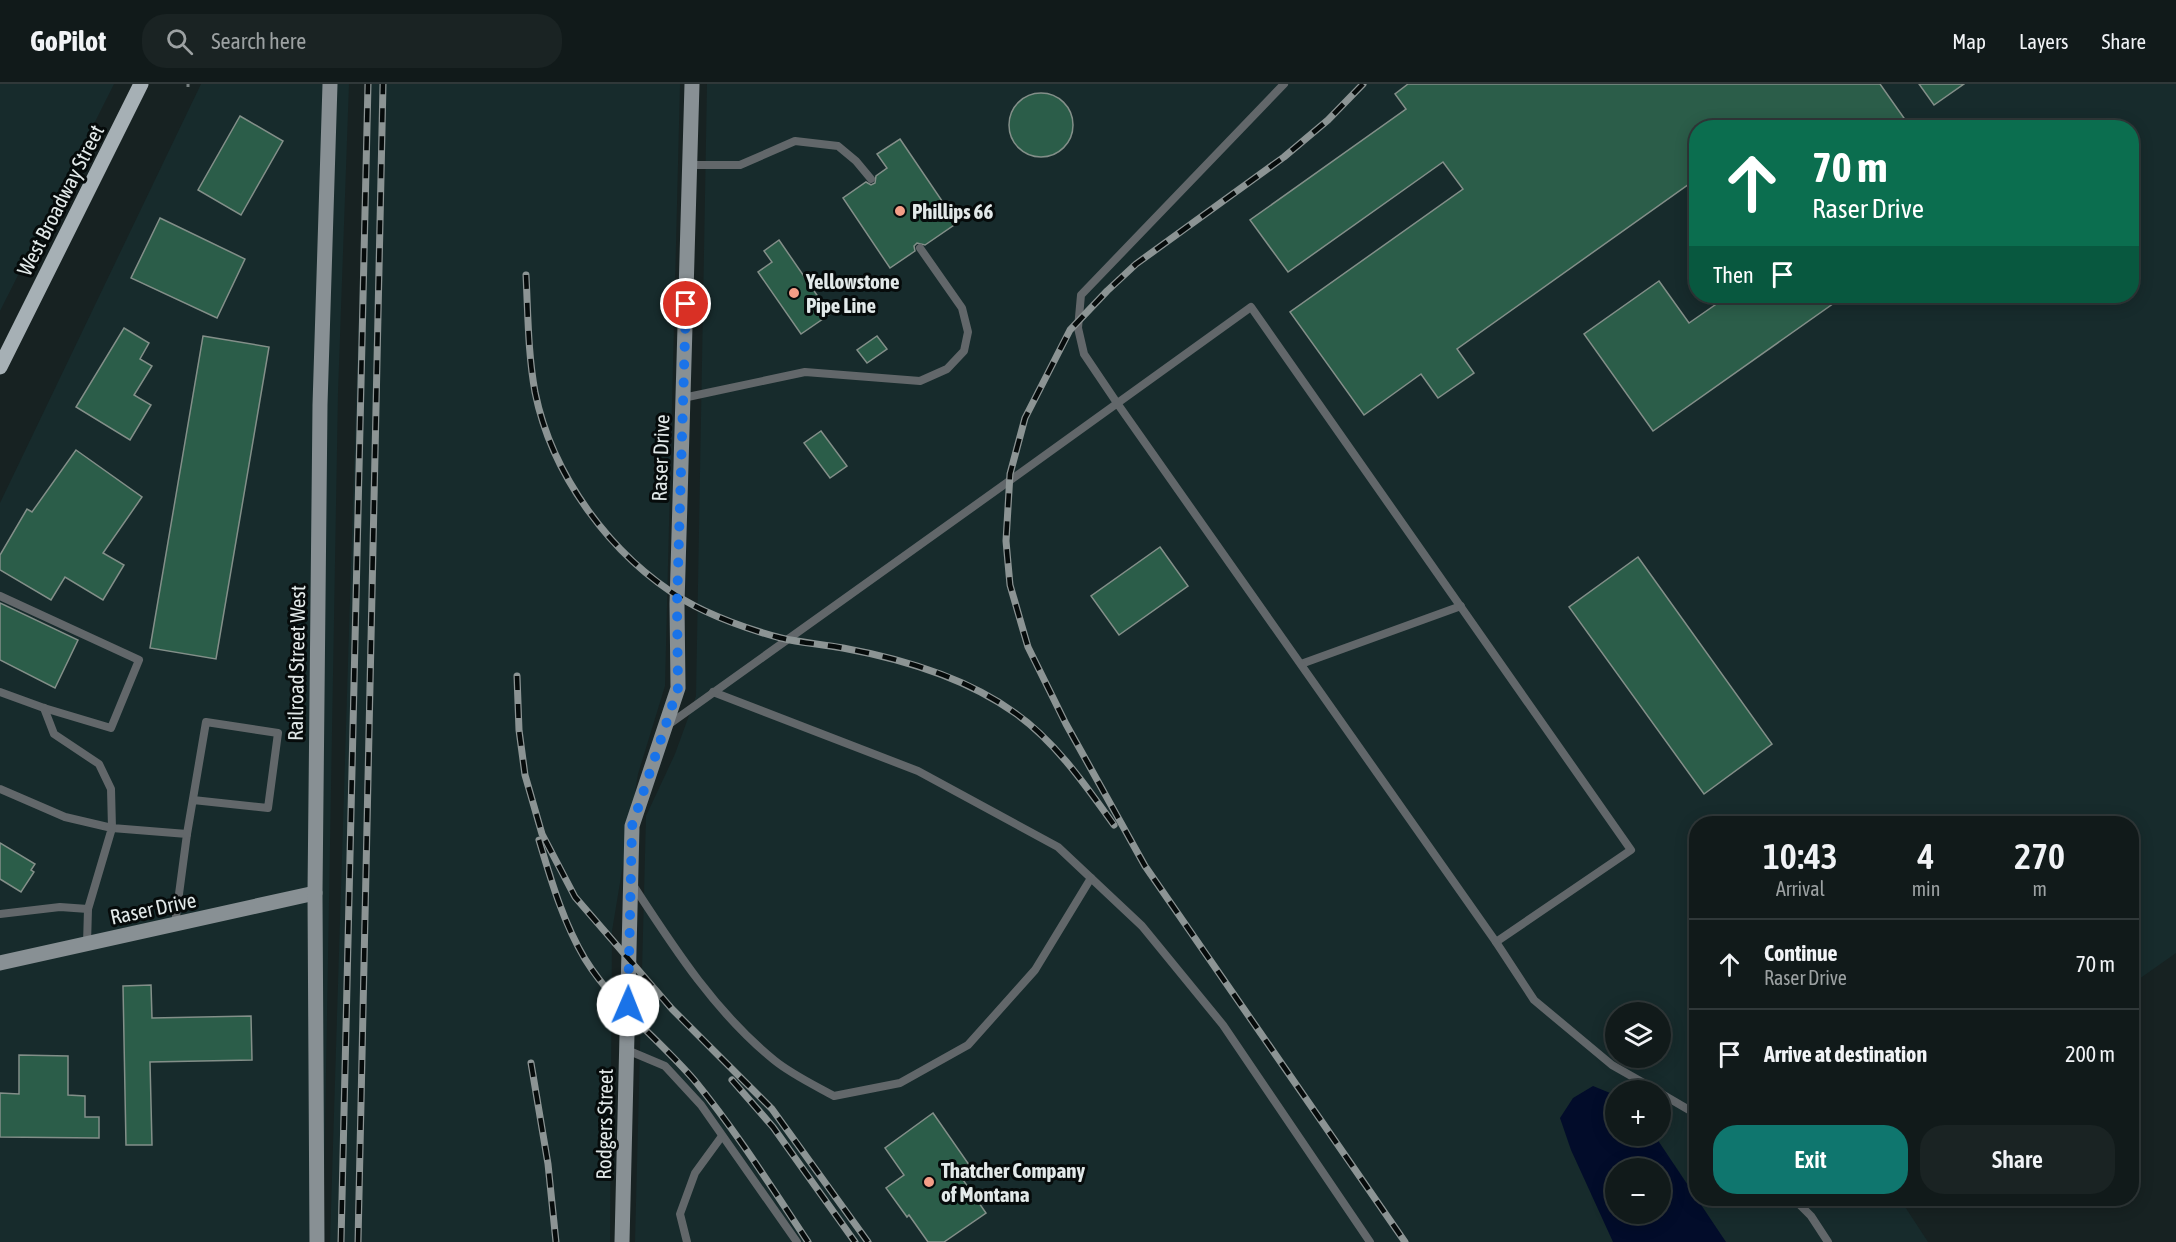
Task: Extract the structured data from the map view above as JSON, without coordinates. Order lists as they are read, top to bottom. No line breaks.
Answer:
{"streets":{"main road":["West Broadway Street"],"street":["Raser Drive","Railroad Street West","Rodgers Street"]},"crossings":[["Raser Drive","Railroad Street West"],["Raser Drive","Rodgers Street"]],"places":["Phillips 66","Yellowstone Pipe Line","Thatcher Company of Montana"],"page":{"header":"GoPilot","search":"Search here","nav":["Map","Layers","Share"],"turn":["70 m","Raser Drive"],"then":"Then","eta":["10:43","Arrival","4","min","270","m"],"list":[{"name":"Continue","note":"Raser Drive","value":"70 m"},{"name":"Arrive at destination","value":"200 m"}],"map_buttons":["+","−"],"buttons":["Exit","Share"]}}
